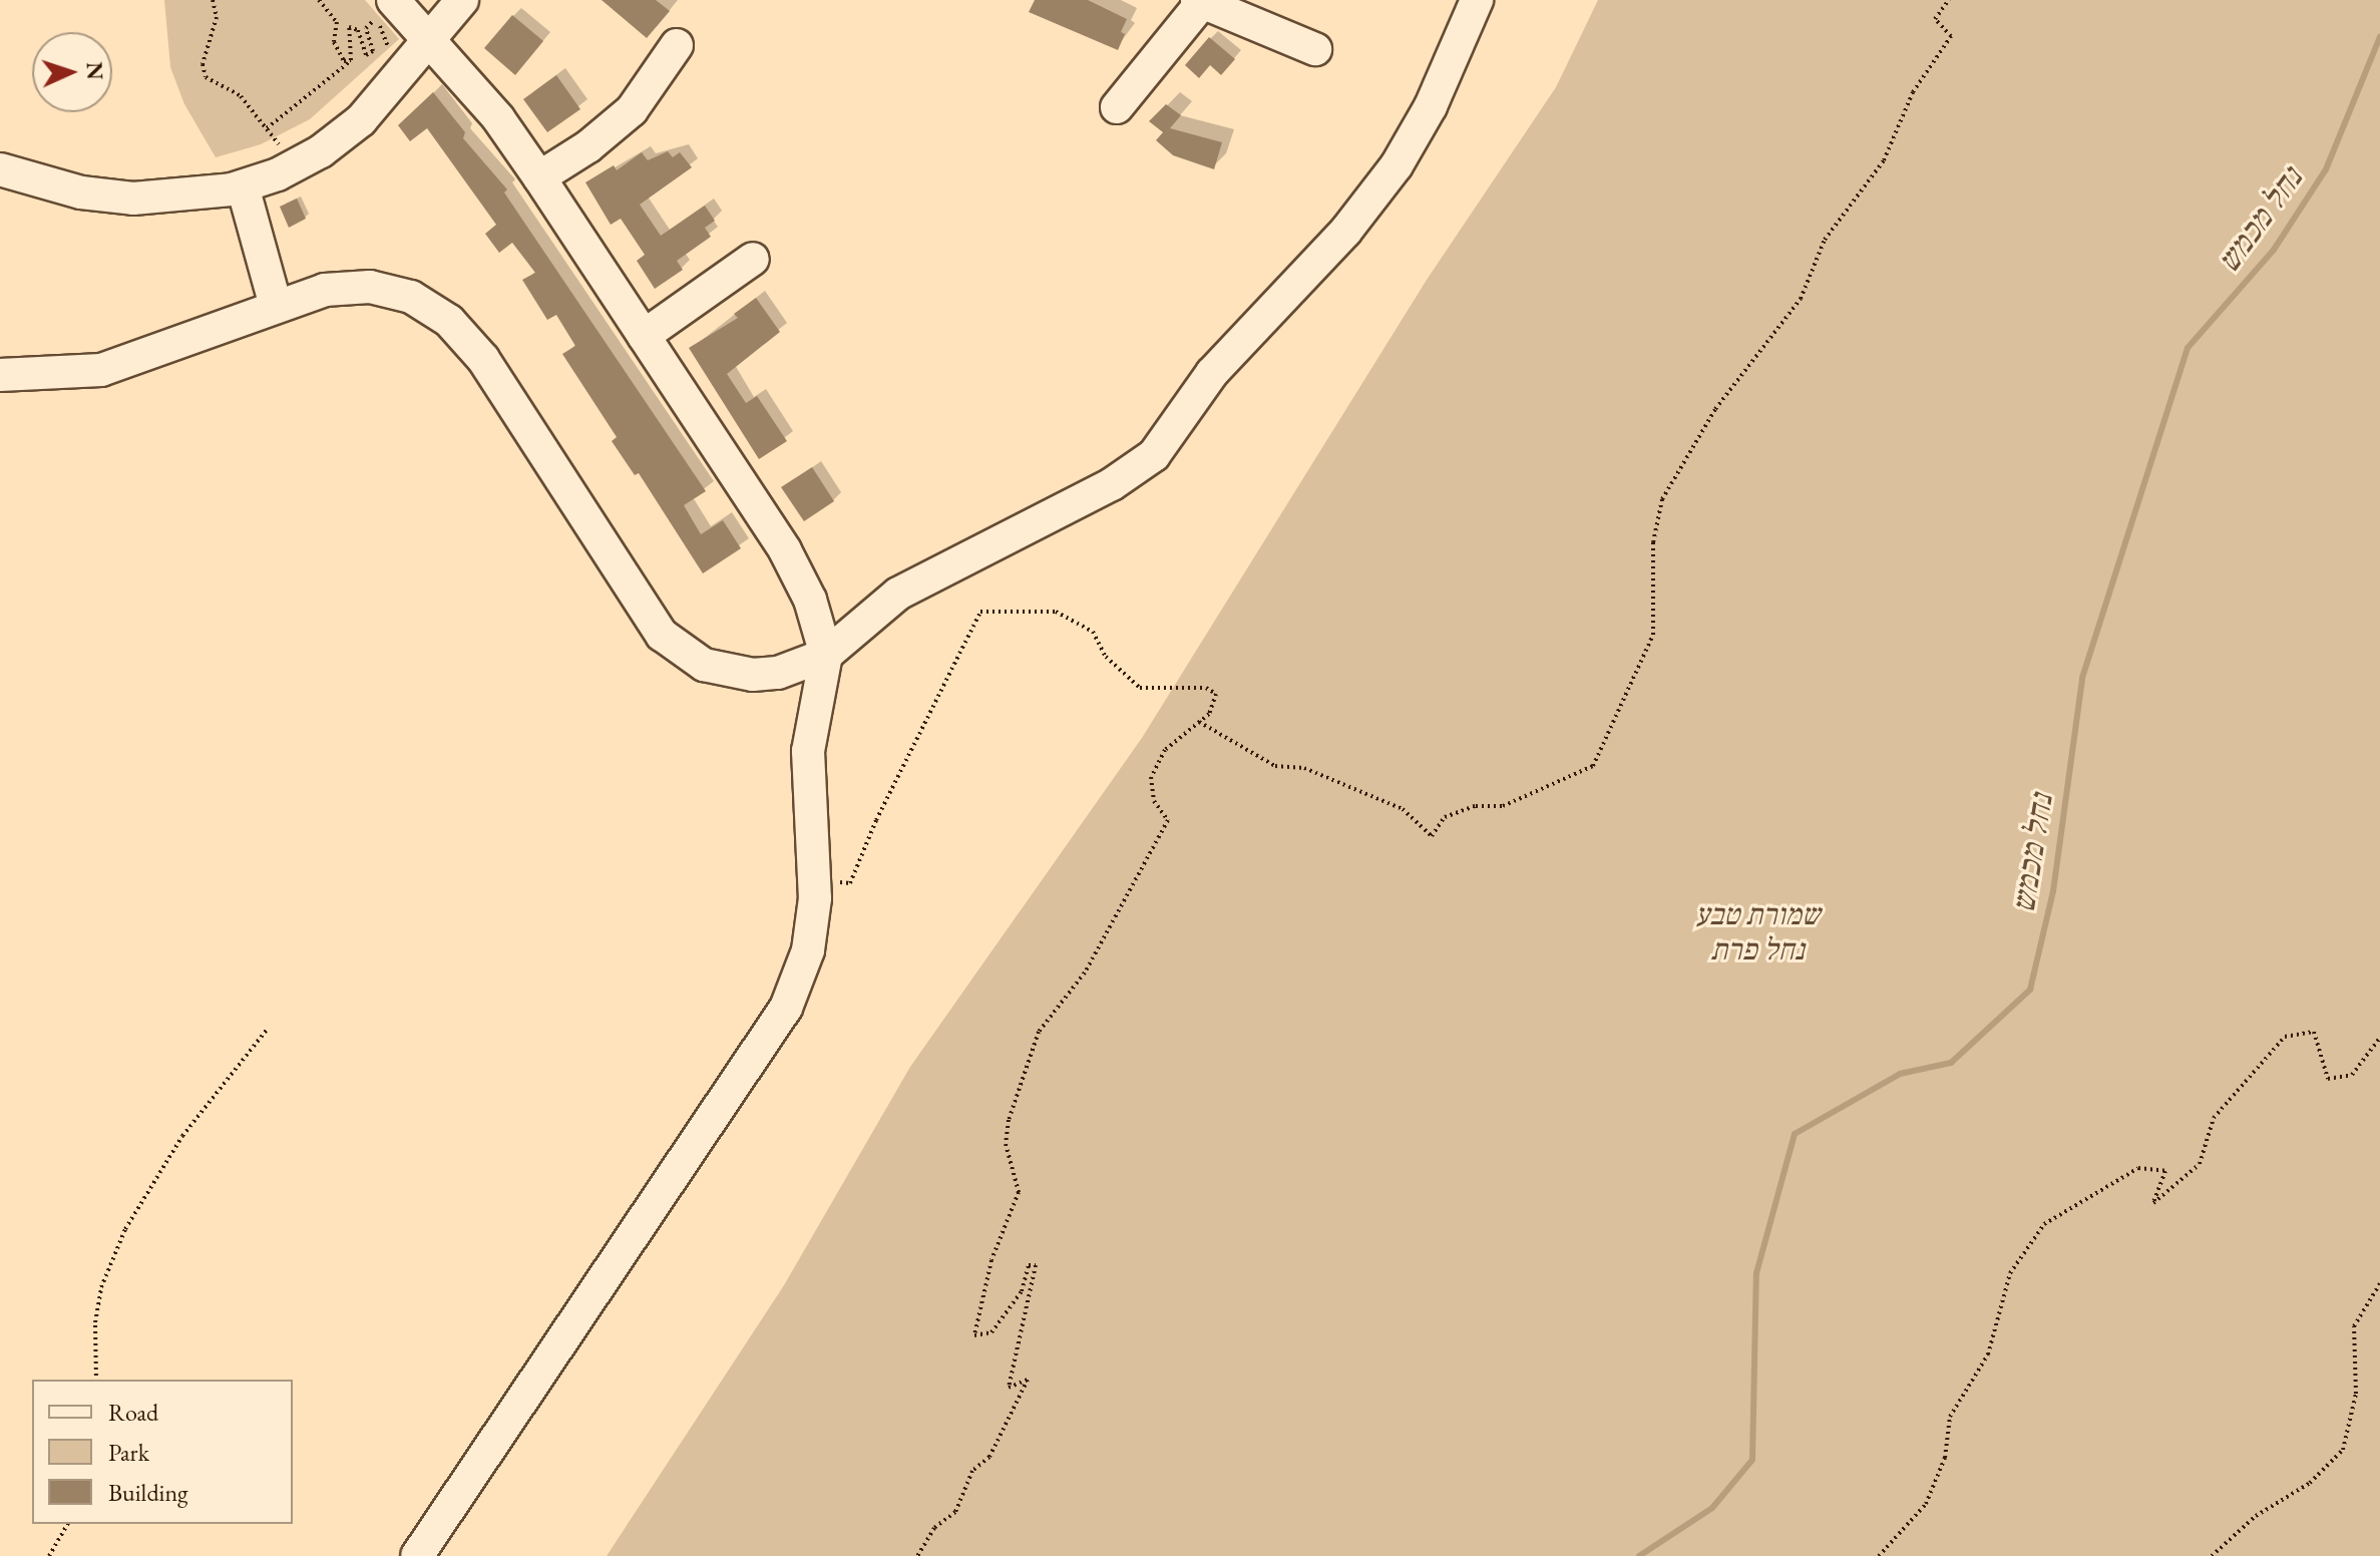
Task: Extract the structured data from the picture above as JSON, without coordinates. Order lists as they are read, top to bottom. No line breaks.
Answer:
{"water":["נחל מכמש"],"parks":["שמורת טבע נחל פרת"],"legend":["Road","Park","Building"],"north":"right"}
